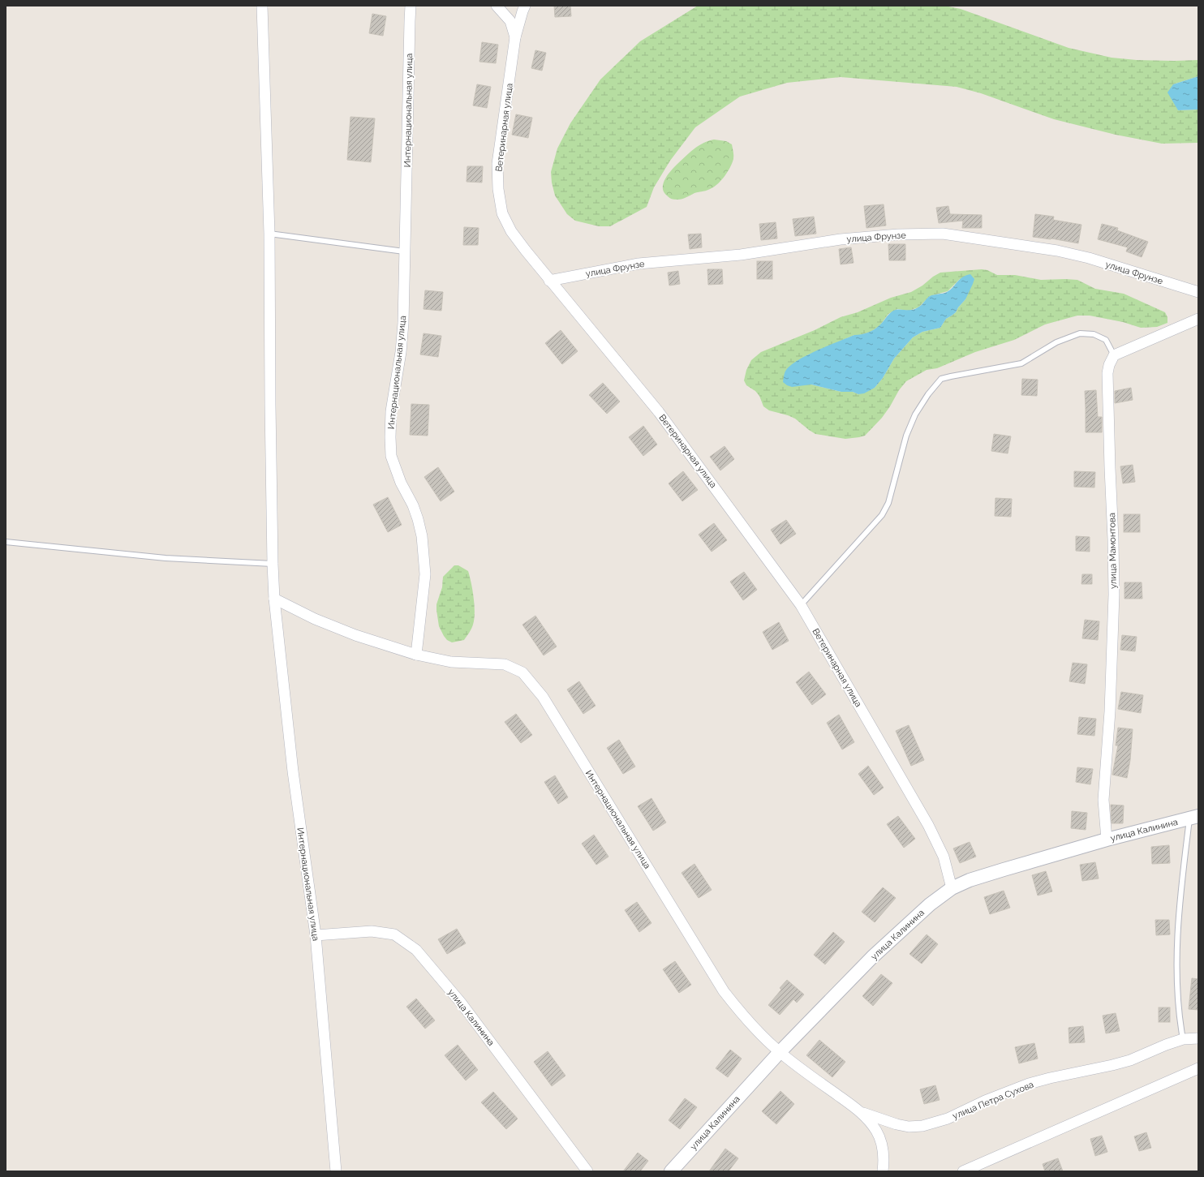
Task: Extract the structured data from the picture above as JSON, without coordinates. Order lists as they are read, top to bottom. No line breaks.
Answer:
{"streets":{"street":["Интернациональная улица","Ветеринарная улица","улица Фрунзе","улица Мамонтова","улица Калинина","улица Петра Сухова"]},"crossings":[["Интернациональная улица","улица Калинина"],["Интернациональная улица","улица Петра Сухова"],["Ветеринарная улица","улица Фрунзе"],["Ветеринарная улица","улица Калинина"],["улица Мамонтова","улица Калинина"],["улица Калинина","улица Петра Сухова"]]}
